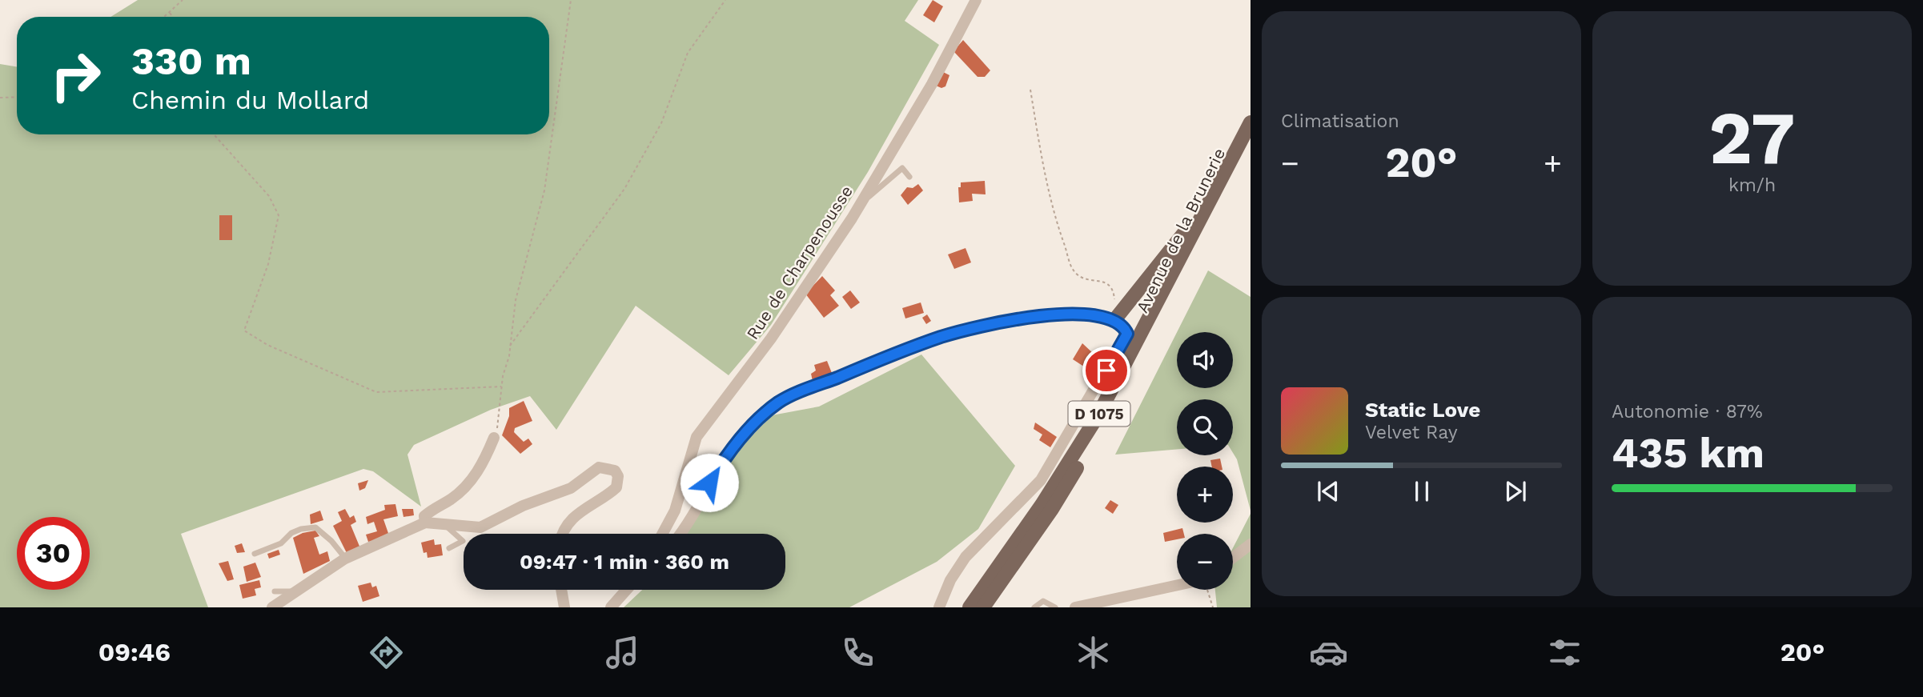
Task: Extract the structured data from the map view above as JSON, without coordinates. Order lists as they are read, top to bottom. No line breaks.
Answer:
{"streets":{"main road":["Avenue de la Brunerie","D 1075"],"street":["Rue de Charpenousse"]},"crossings":[["Avenue de la Brunerie","D 1075"]],"page":{"tile":["Climatisation",["27","km/h"],["Autonomie · 87%","435 km"]],"turn":["330 m","Chemin du Mollard"],"heat":["−","20°","+"],"map_buttons":["+","−"],"song":["Static Love","Velvet Ray"],"limit":"30","trip":"09:47 · 1 min · 360 m","tabs":["09:46","20°"]}}
